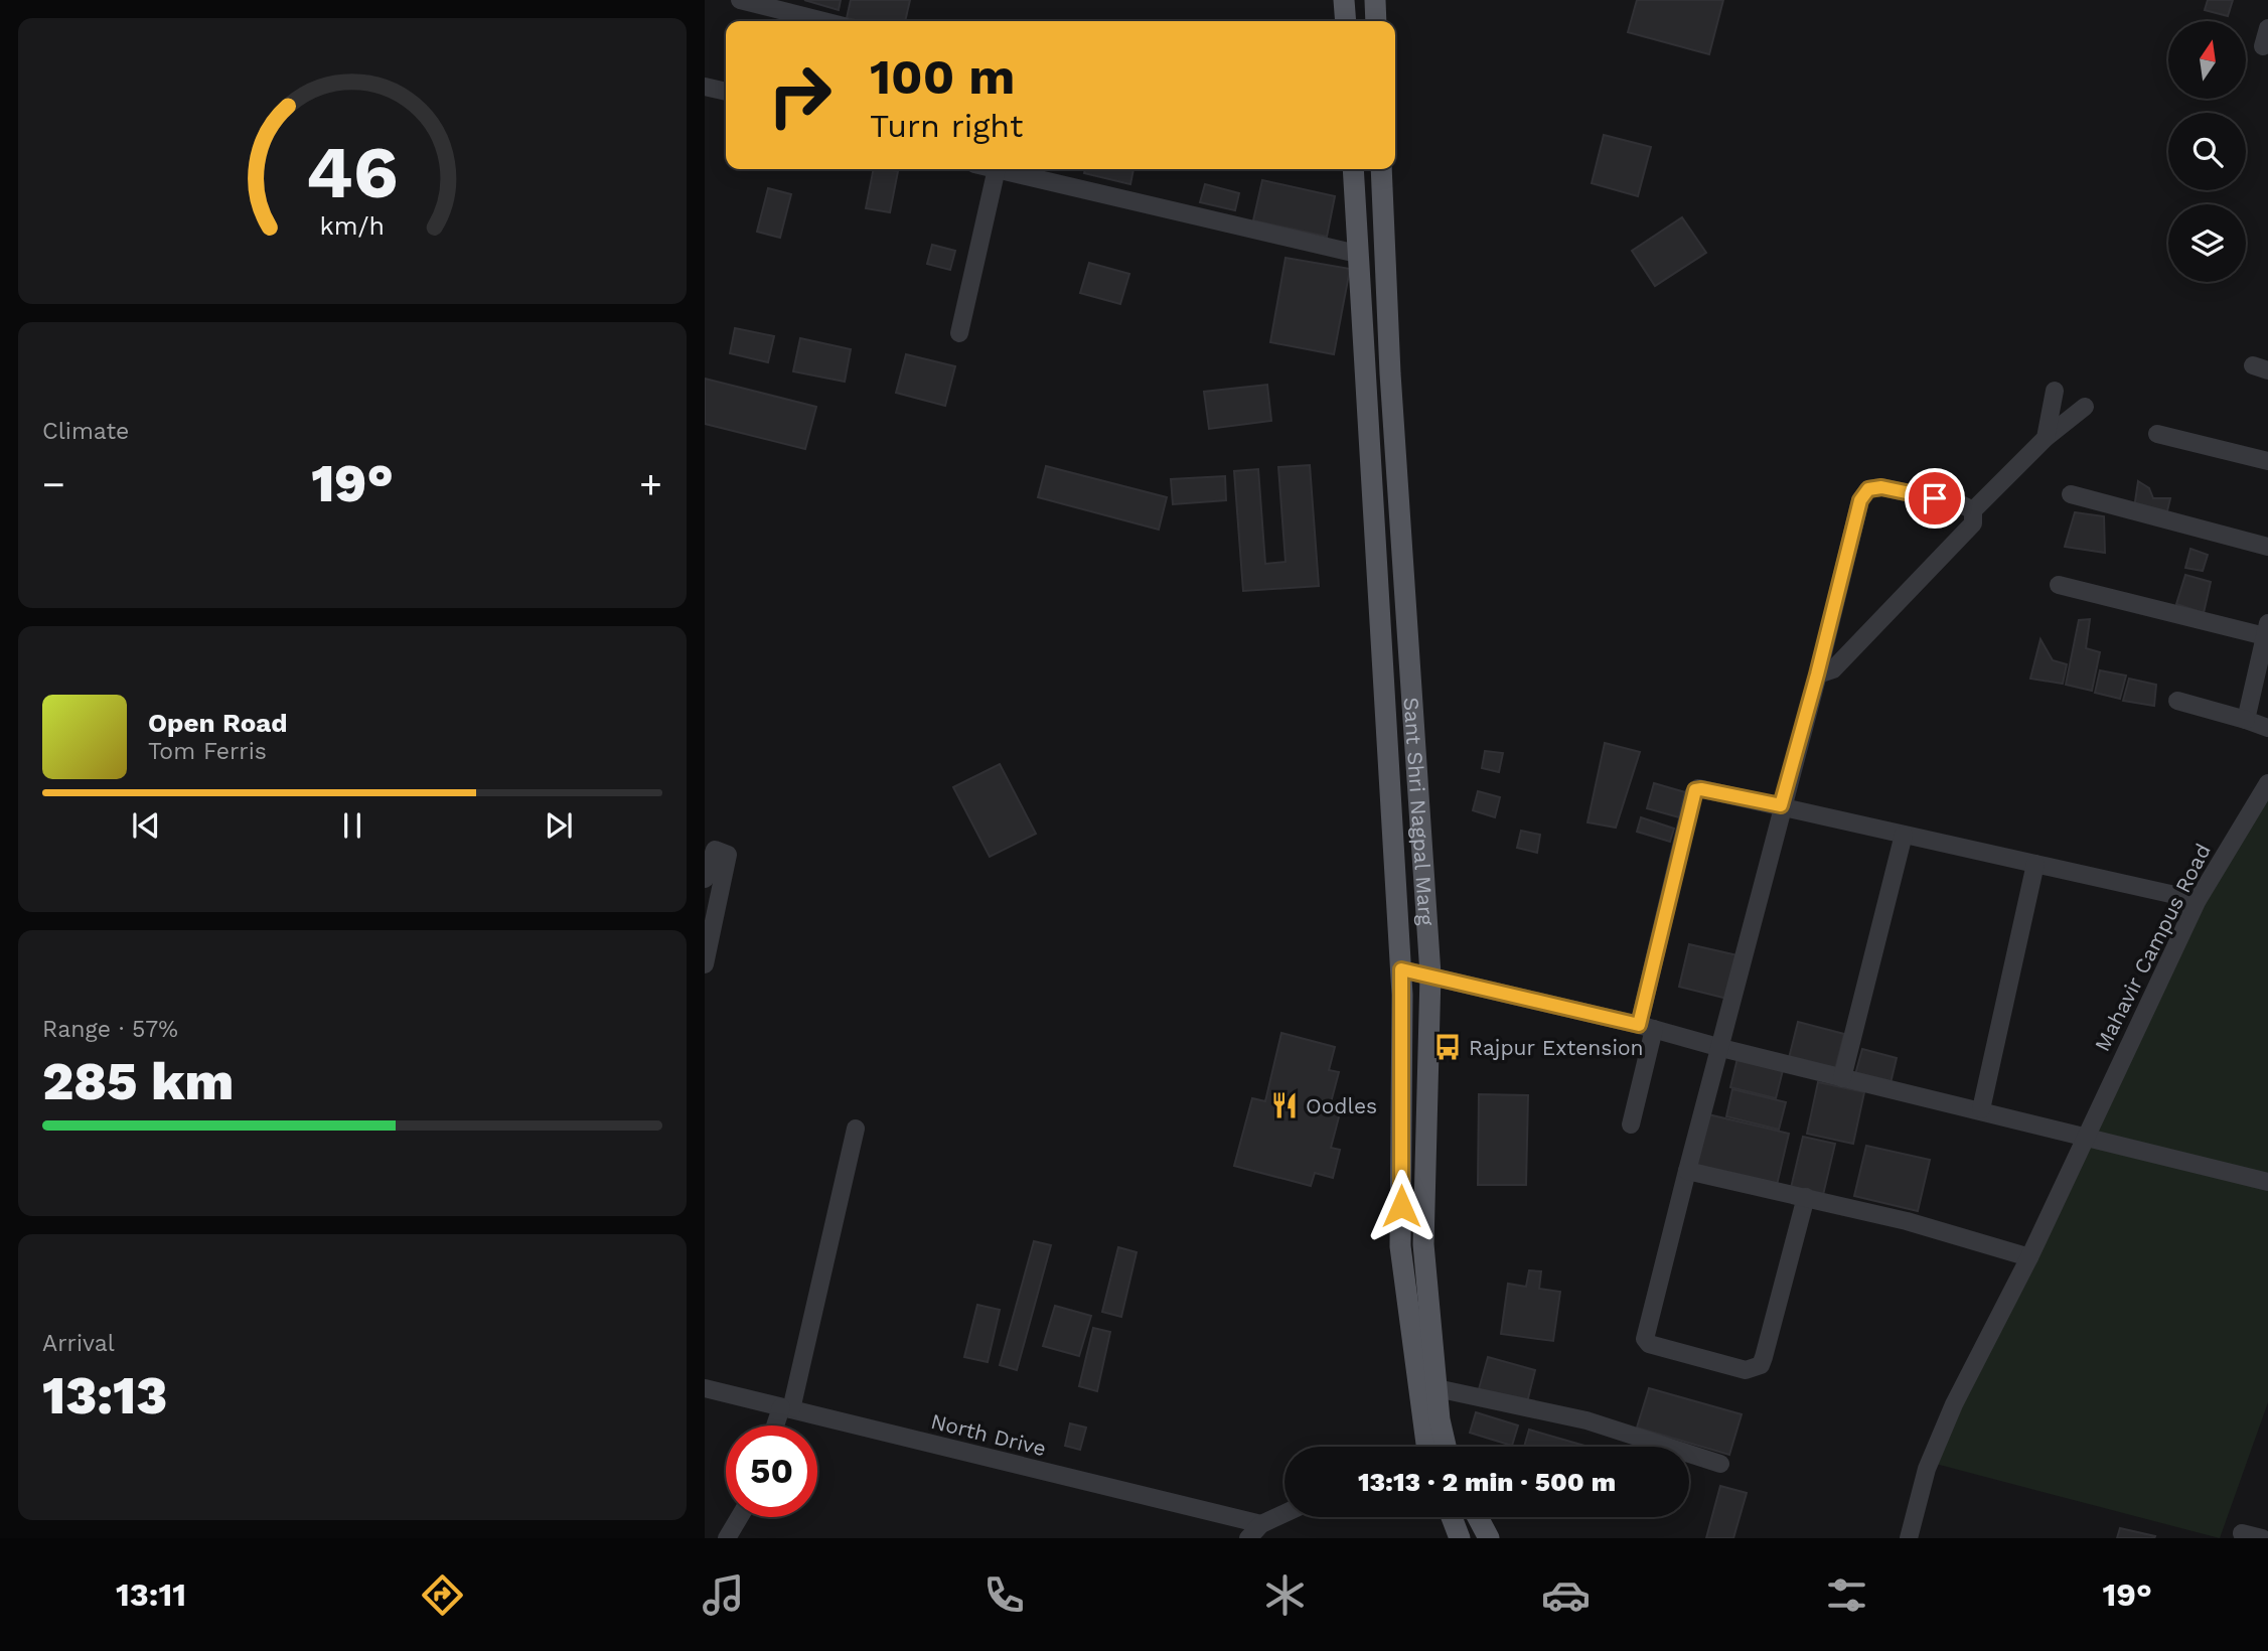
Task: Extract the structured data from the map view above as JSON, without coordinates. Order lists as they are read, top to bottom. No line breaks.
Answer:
{"streets":{"main road":["Sant Shri Nagpal Marg"],"street":["Mahavir Campus Road","North Drive"]},"places":{"bus stop":["Rajpur Extension"],"restaurant":["Oodles"]},"north":"top","page":{"turn":["100 m","Turn right"],"tile":["Climate",["Range · 57%","285 km"],["Arrival","13:13"]],"heat":["−","19°","+"],"song":["Open Road","Tom Ferris"],"limit":"50","trip":"13:13 · 2 min · 500 m","tabs":["13:11","19°"],"gauge":["46","km/h"]}}
